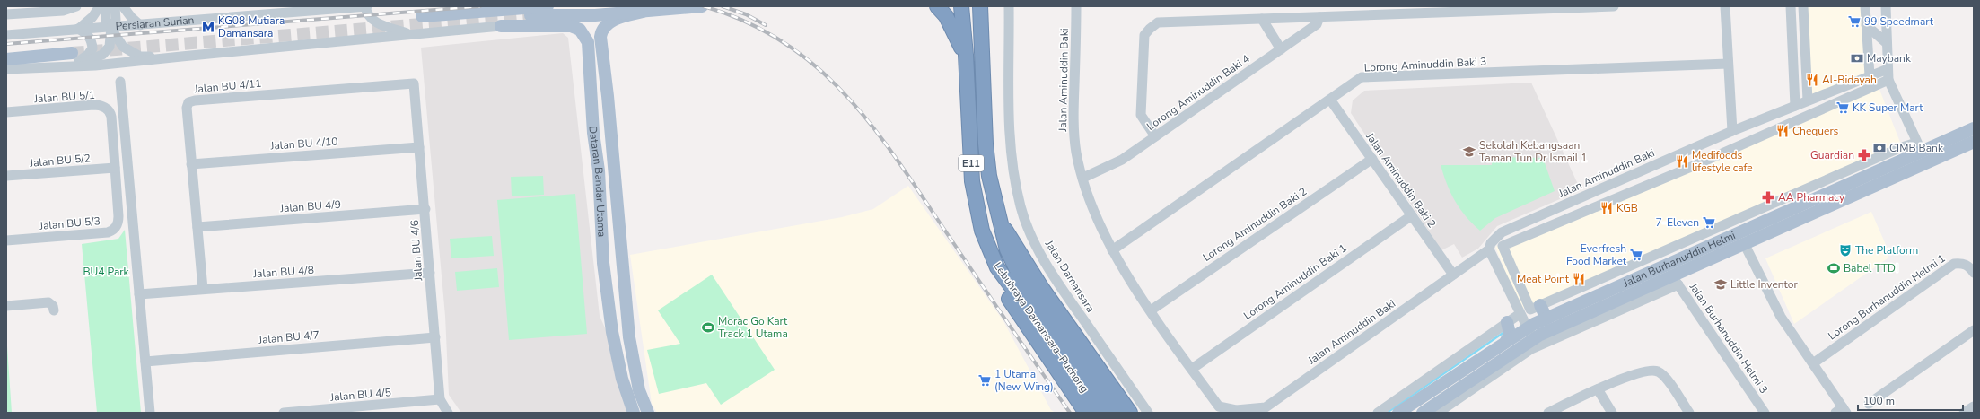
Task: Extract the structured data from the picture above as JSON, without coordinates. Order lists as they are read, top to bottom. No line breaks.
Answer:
{"streets":{"highway":["E11","Lebuhraya Damansara–Puchong"],"main road":["Dataran Bandar Utama","Jalan Burhanuddin Helmi"],"street":["Persiaran Surian","Lorong Aminuddin Baki 3","Jalan Aminuddin Baki","Jalan BU 4/11","Lorong Aminuddin Baki 4","Jalan BU 5/1","Jalan BU 4/10","Jalan BU 5/2","Jalan Aminuddin Baki 2","Jalan BU 4/9","Jalan BU 5/3","Lorong Aminuddin Baki 2","Jalan BU 4/6","Jalan BU 4/8","Jalan Damansara","Lorong Aminuddin Baki 1","Lorong Burhanuddin Helmi 1","Jalan BU 4/7","Jalan Burhanuddin Helmi 3","Jalan BU 4/5"]},"crossings":[["Lorong Aminuddin Baki 3","Jalan Aminuddin Baki"],["Lorong Aminuddin Baki 3","Jalan Aminuddin Baki 2"],["Jalan Aminuddin Baki","Lorong Aminuddin Baki 4"],["Jalan Aminuddin Baki","Jalan Aminuddin Baki 2"],["Jalan Aminuddin Baki","Lorong Aminuddin Baki 2"],["Jalan Aminuddin Baki","Lorong Aminuddin Baki 1"],["Jalan BU 4/11","Jalan BU 4/10"],["Jalan BU 4/11","Jalan BU 4/9"],["Jalan BU 4/11","Jalan BU 4/6"],["Jalan BU 4/11","Jalan BU 4/8"],["Jalan BU 5/1","Jalan BU 5/2"],["Jalan BU 5/1","Jalan BU 5/3"],["Jalan BU 4/10","Jalan BU 4/6"],["Jalan BU 5/2","Jalan BU 5/3"],["Jalan Aminuddin Baki 2","Lorong Aminuddin Baki 2"],["Jalan Aminuddin Baki 2","Lorong Aminuddin Baki 1"],["Jalan BU 4/9","Jalan BU 4/6"],["Jalan BU 4/6","Jalan BU 4/8"],["Jalan BU 4/6","Jalan BU 4/7"],["Jalan BU 4/6","Jalan BU 4/5"],["Jalan Burhanuddin Helmi","Jalan Burhanuddin Helmi 3"]],"parks":["BU4 Park"],"places":{"supermarket":["99 Speedmart","KK Super Mart","7-Eleven","Everfresh Food Market","1 Utama (New Wing)"],"metro station":["KG08 Mutiara Damansara"],"bank":["Maybank","CIMB Bank"],"restaurant":["Al-Bidayah","Chequers","Medifoods lifestyle cafe","KGB","Meat Point"],"school or university":["Sekolah Kebangsaan Taman Tun Dr Ismail 1","Little Inventor"],"pharmacy":["Guardian","AA Pharmacy"],"theatre":["The Platform"],"sports":["Babel TTDI","Morac Go Kart Track 1 Utama"]},"scale_bar":"100 m"}
